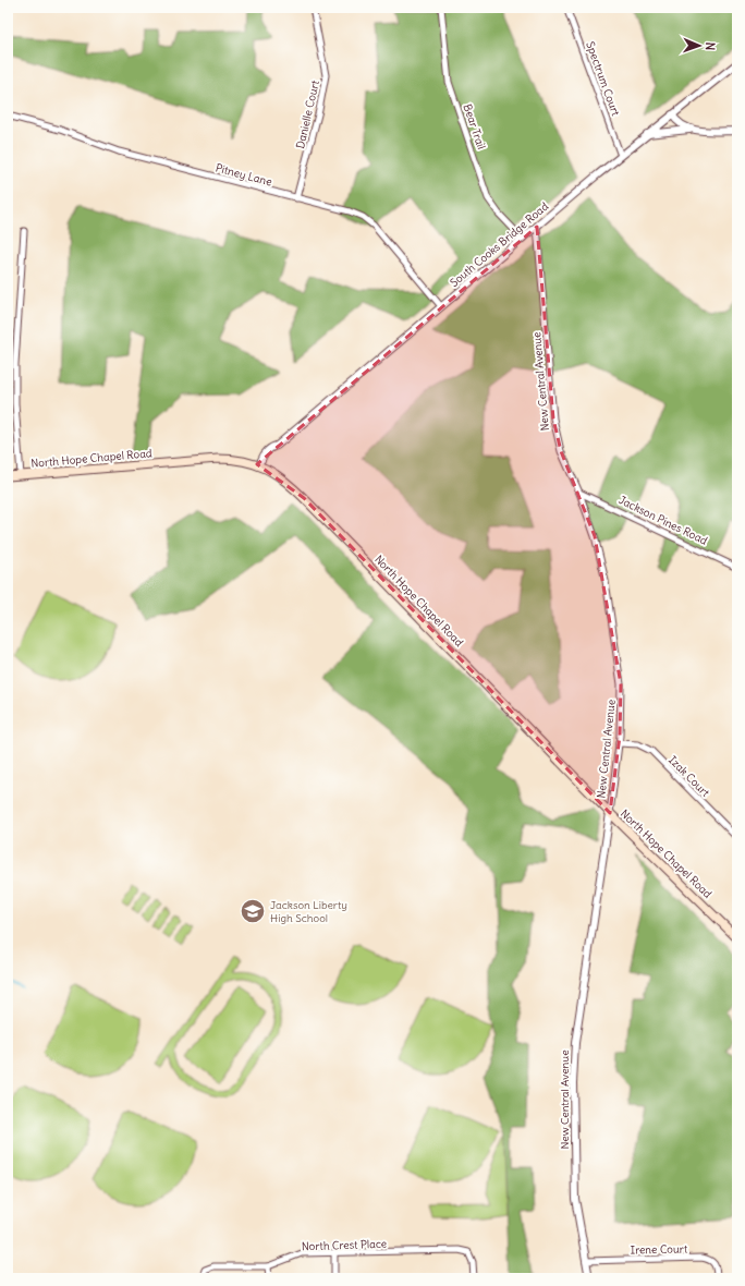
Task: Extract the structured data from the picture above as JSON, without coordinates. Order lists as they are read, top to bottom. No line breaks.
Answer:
{"streets":{"main road":["North Hope Chapel Road"],"street":["Spectrum Court","Danielle Court","Bear Trail","Pitney Lane","South Cooks Bridge Road","New Central Avenue","Jackson Pines Road","Izak Court","North Crest Place","Irene Court"]},"crossings":[["Spectrum Court","South Cooks Bridge Road"],["Danielle Court","Pitney Lane"],["Bear Trail","South Cooks Bridge Road"],["Pitney Lane","South Cooks Bridge Road"],["South Cooks Bridge Road","New Central Avenue"],["South Cooks Bridge Road","North Hope Chapel Road"],["New Central Avenue","North Hope Chapel Road"],["New Central Avenue","Jackson Pines Road"],["New Central Avenue","Izak Court"],["New Central Avenue","Irene Court"]],"places":{"school or university":["Jackson Liberty High School"]},"north":"right"}
